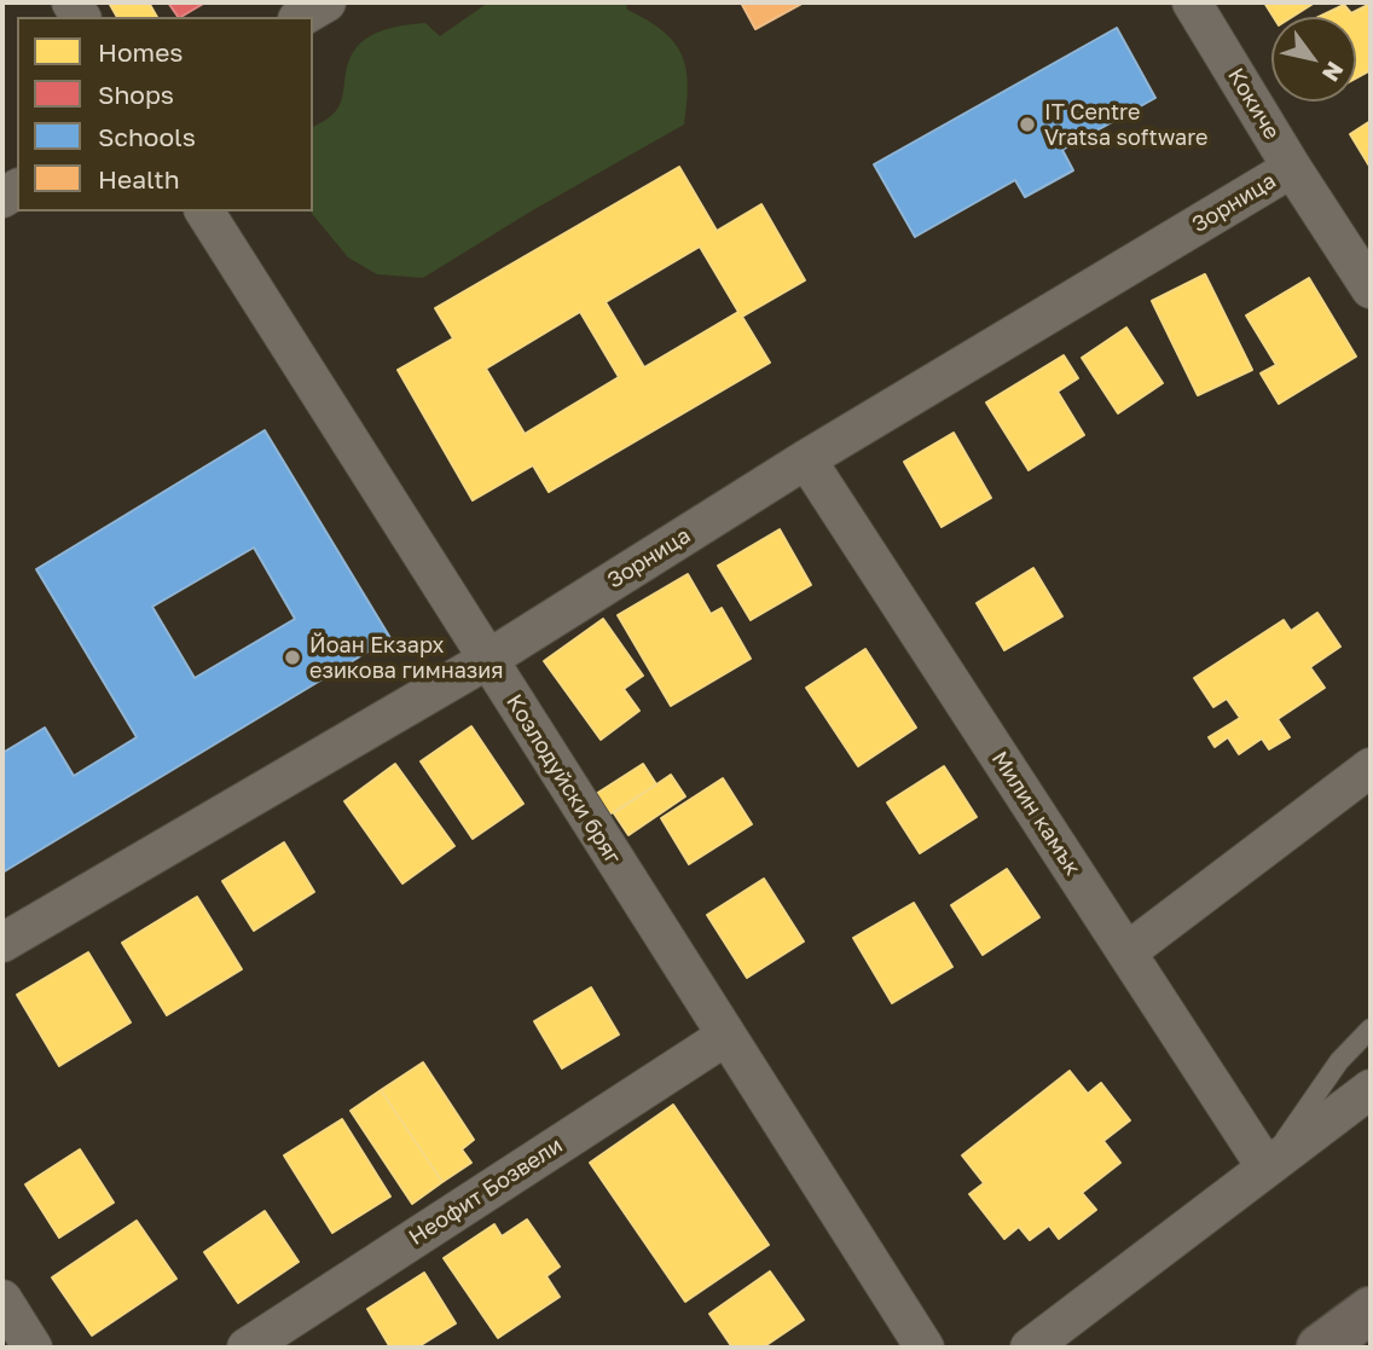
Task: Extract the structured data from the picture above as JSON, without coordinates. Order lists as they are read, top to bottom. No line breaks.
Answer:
{"streets":{"street":["Кокиче","Зорница","Козлодуйски бряг","Милин камък","Неофит Бозвели"]},"crossings":[["Кокиче","Зорница"],["Зорница","Козлодуйски бряг"],["Зорница","Милин камък"],["Козлодуйски бряг","Неофит Бозвели"]],"places":["IT Centre Vratsa software","Йоан Екзарх езикова гимназия"],"legend":["Homes","Shops","Schools","Health"],"north":"bottom right"}
